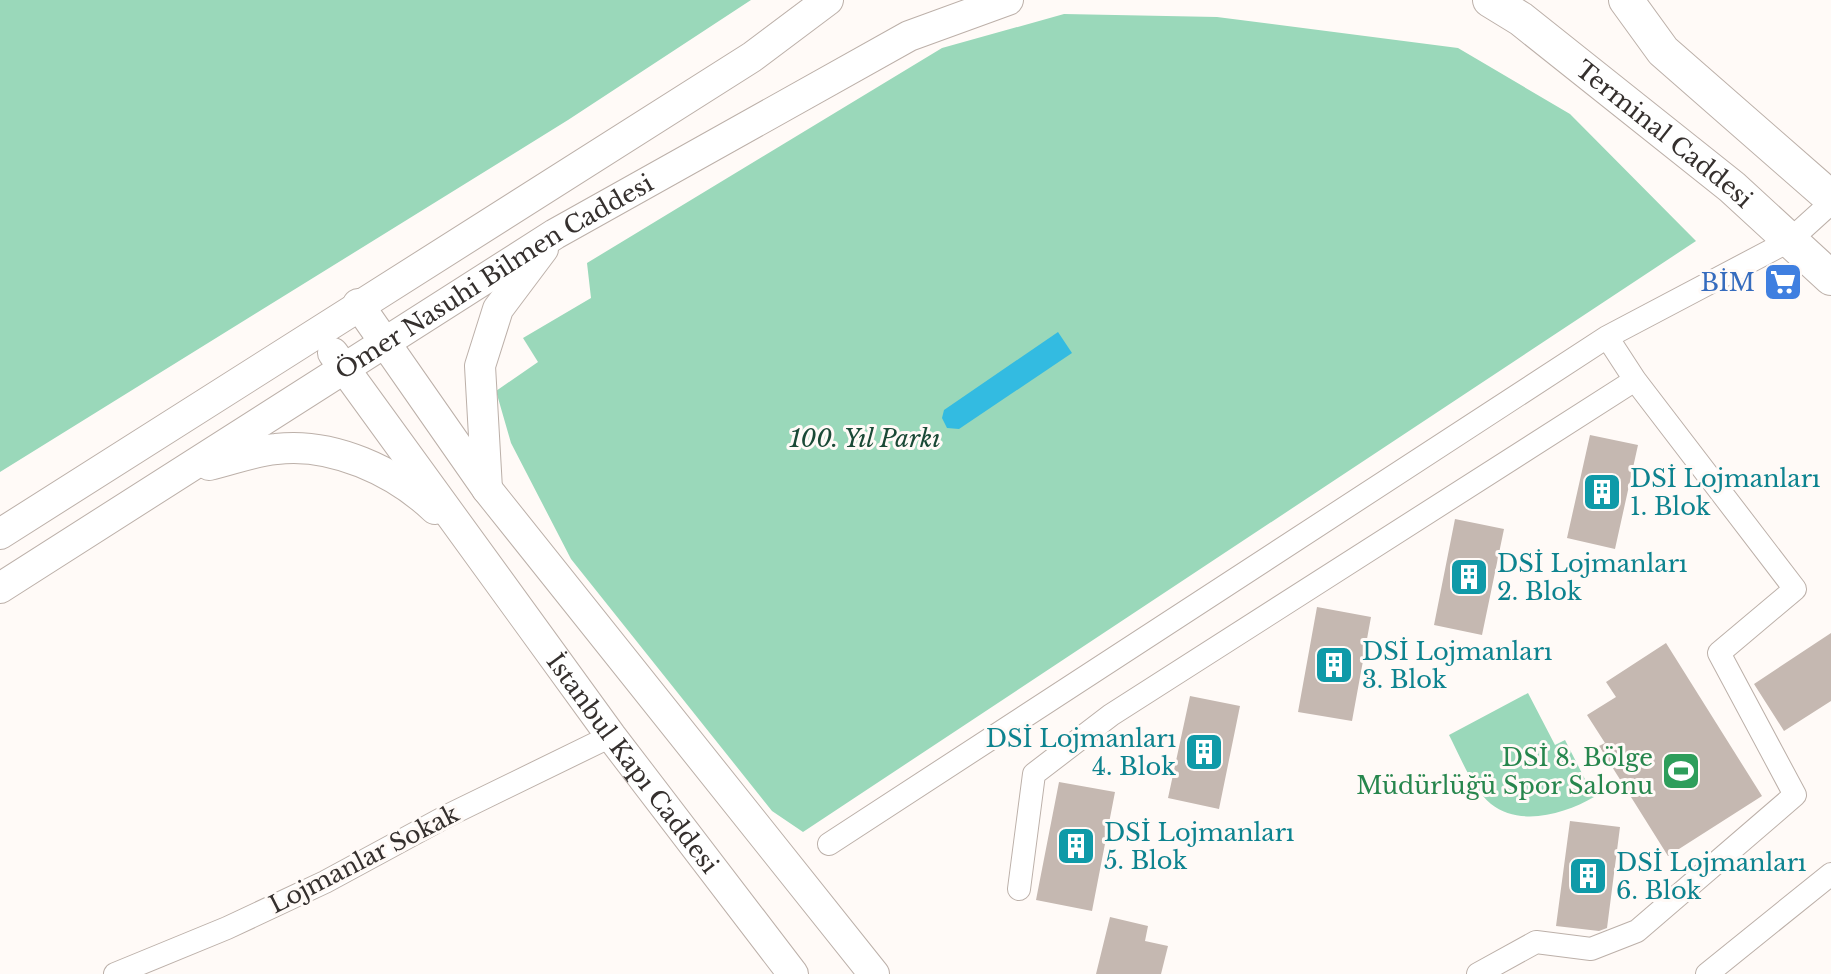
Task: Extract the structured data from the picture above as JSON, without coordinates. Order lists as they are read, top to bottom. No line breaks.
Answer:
{"streets":{"main road":["Terminal Caddesi","Ömer Nasuhi Bilmen Caddesi","İstanbul Kapı Caddesi"],"street":["Lojmanlar Sokak"]},"crossings":[["İstanbul Kapı Caddesi","Lojmanlar Sokak"]],"parks":["100. Yıl Parkı"],"places":{"supermarket":["BİM"],"building":["DSİ Lojmanları 1. Blok","DSİ Lojmanları 2. Blok","DSİ Lojmanları 3. Blok","DSİ Lojmanları 4. Blok","DSİ Lojmanları 5. Blok","DSİ Lojmanları 6. Blok"],"sports":["DSİ 8. Bölge Müdürlüğü Spor Salonu"]}}
